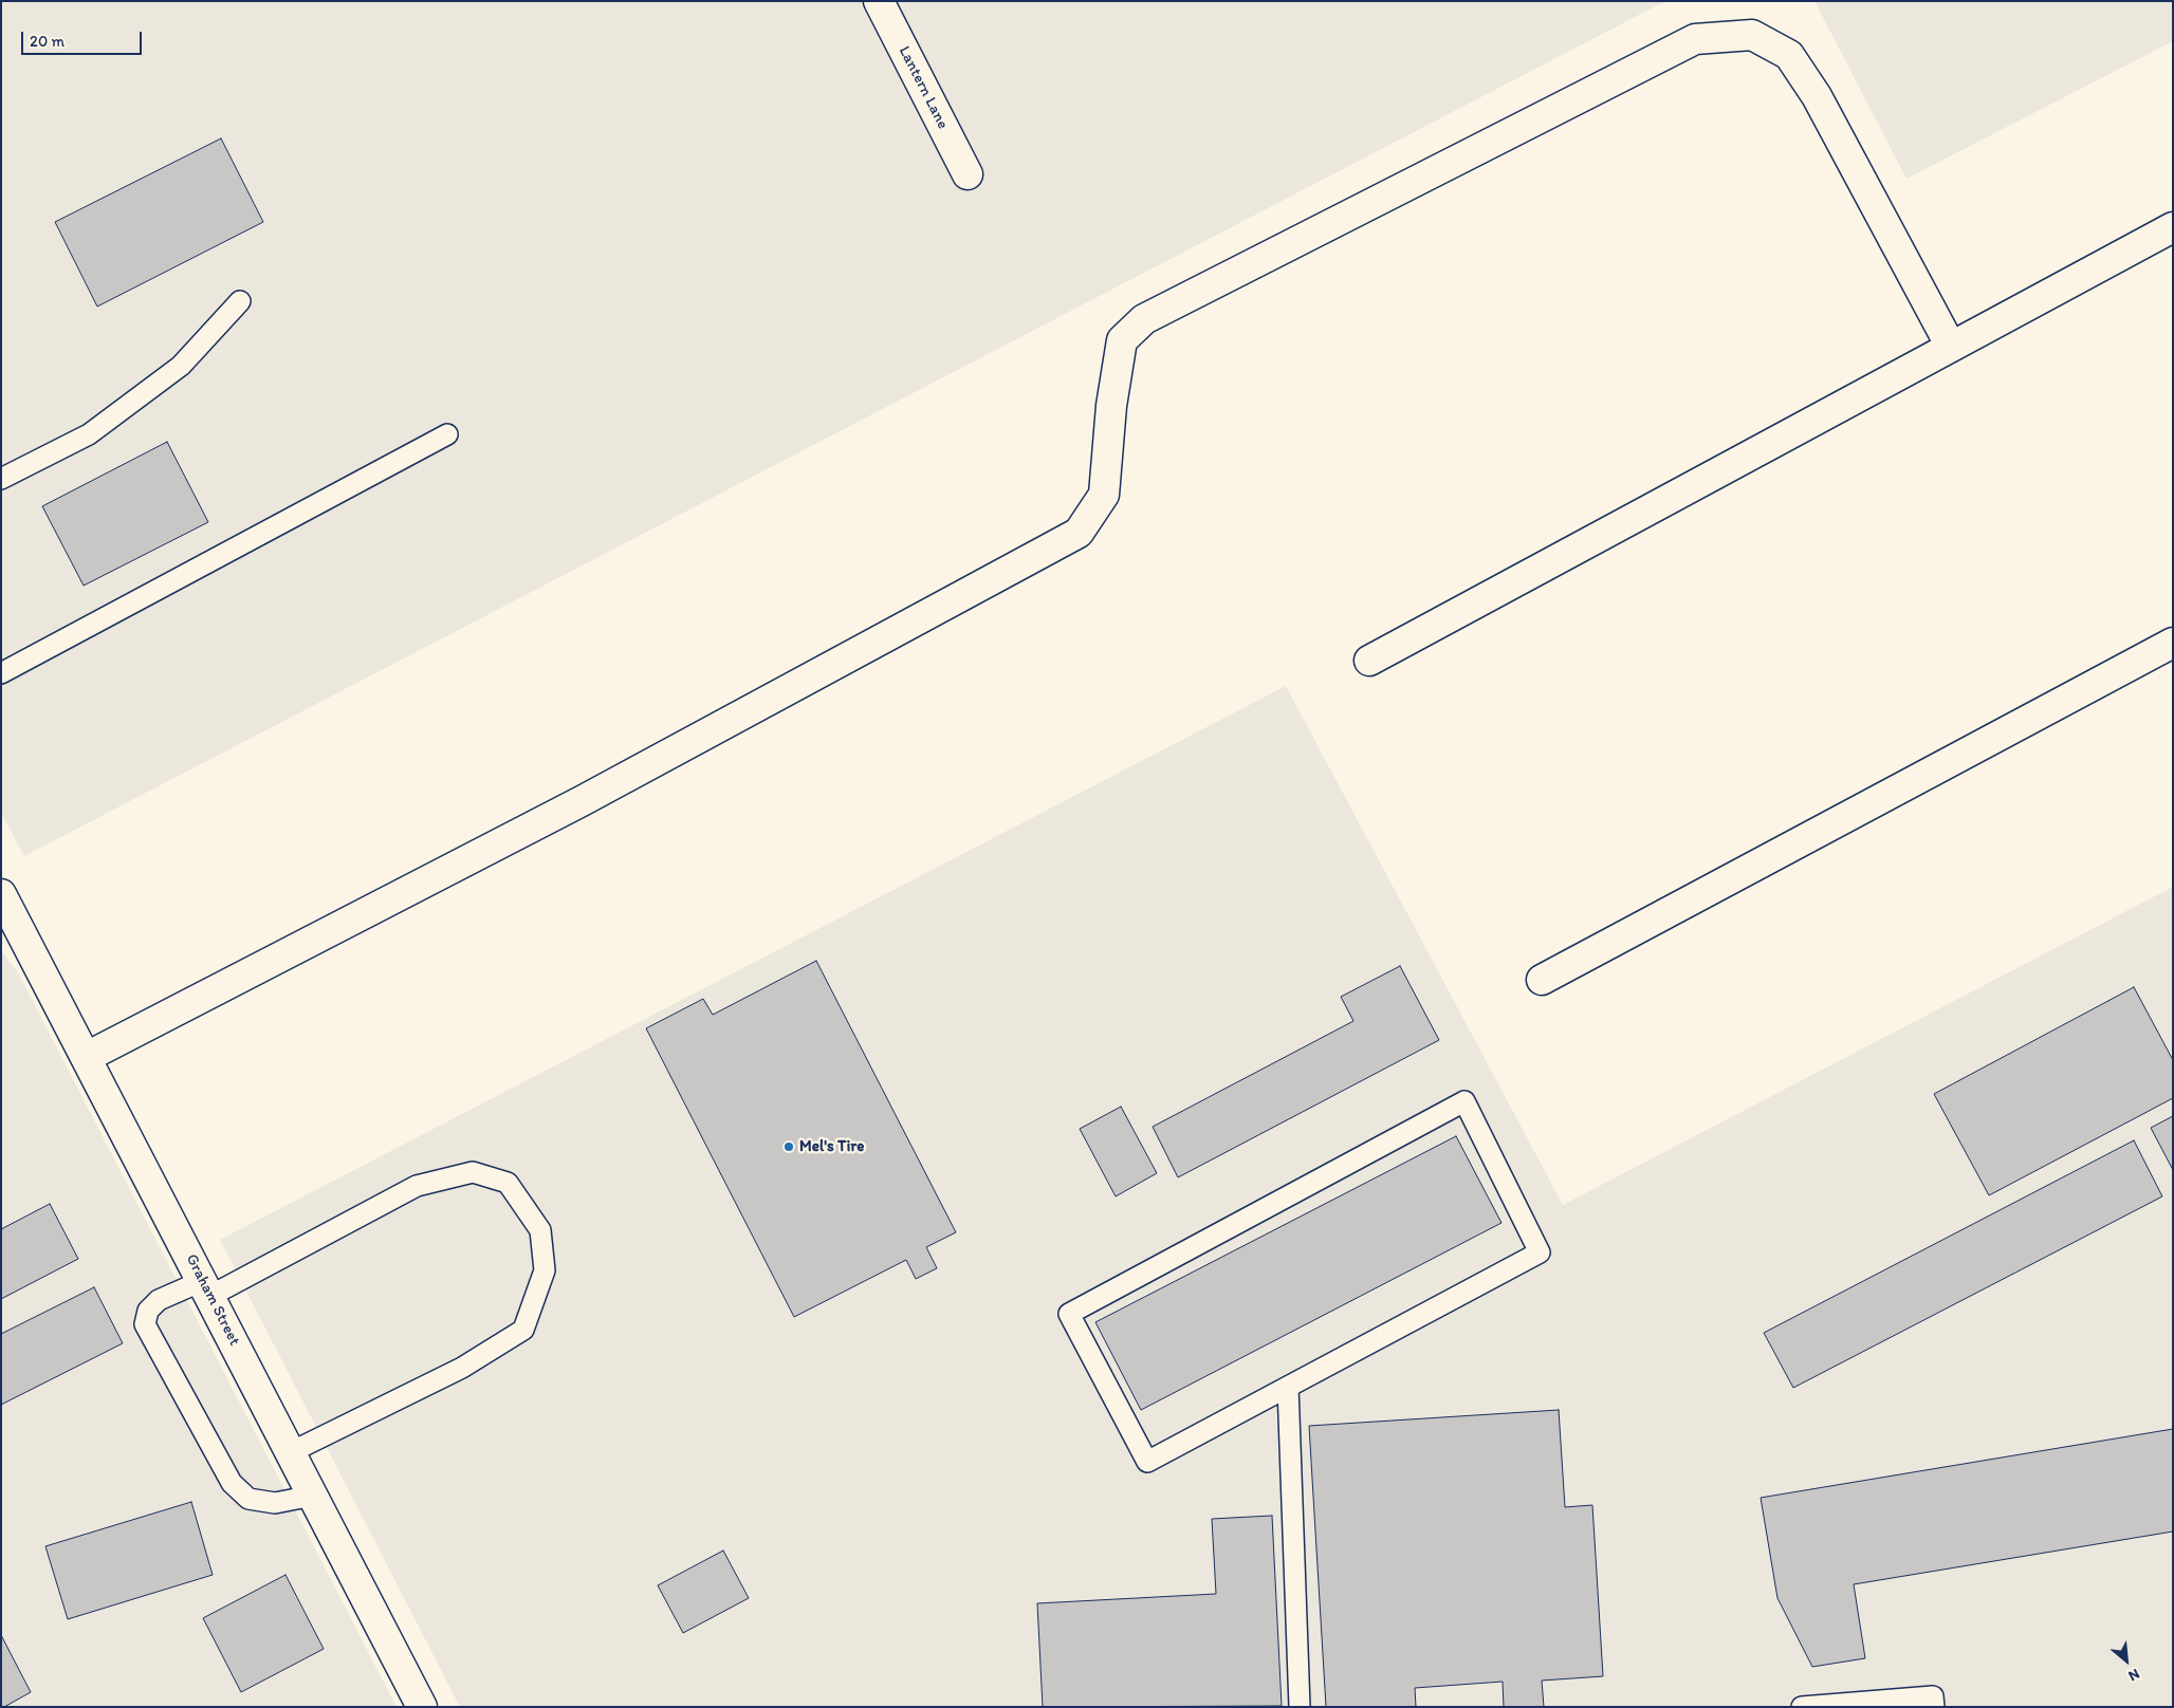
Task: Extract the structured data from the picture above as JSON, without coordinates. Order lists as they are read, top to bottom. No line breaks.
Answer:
{"streets":{"street":["Lantern Lane","Graham Street"]},"places":["Mel's Tire"],"scale_bar":"20 m","north":"bottom right"}
